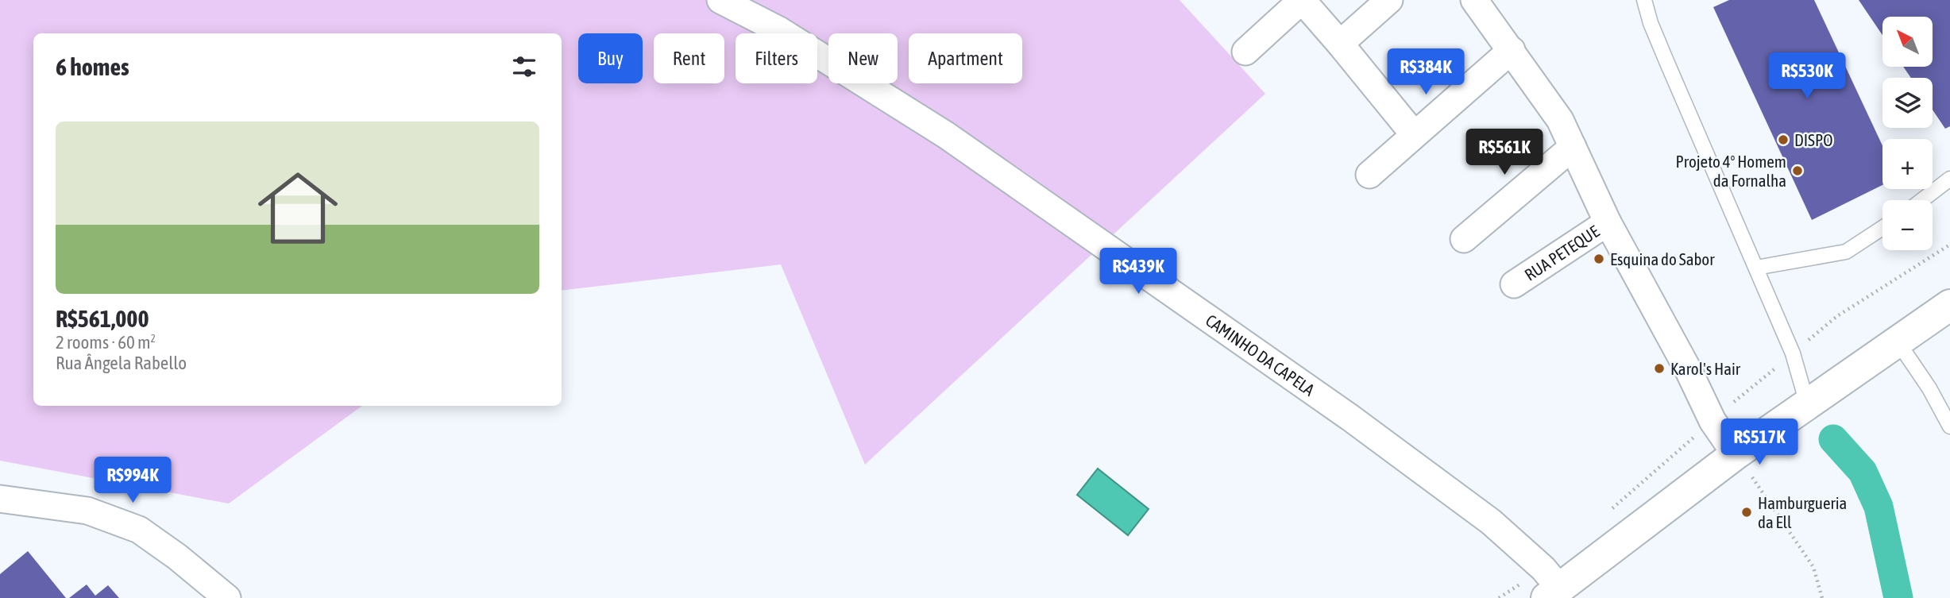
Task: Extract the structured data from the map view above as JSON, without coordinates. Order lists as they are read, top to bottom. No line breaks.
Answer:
{"streets":{"street":["RUA PETEQUE","CAMINHO DA CAPELA"]},"places":["DISPO","Projeto 4º Homem da Fornalha","Esquina do Sabor","Karol's Hair","Hamburgueria da Ell"],"north":"top left","page":{"map_buttons":["+","−"],"chip":["Buy","Rent","Filters","New","Apartment"],"heading":"6 homes","price":["R$384K","R$530K","R$561K","R$439K","R$517K","R$994K"],"list":[{"name":"R$561,000","note":"2 rooms · 60 m² · Rua Ângela Rabello"}]}}
